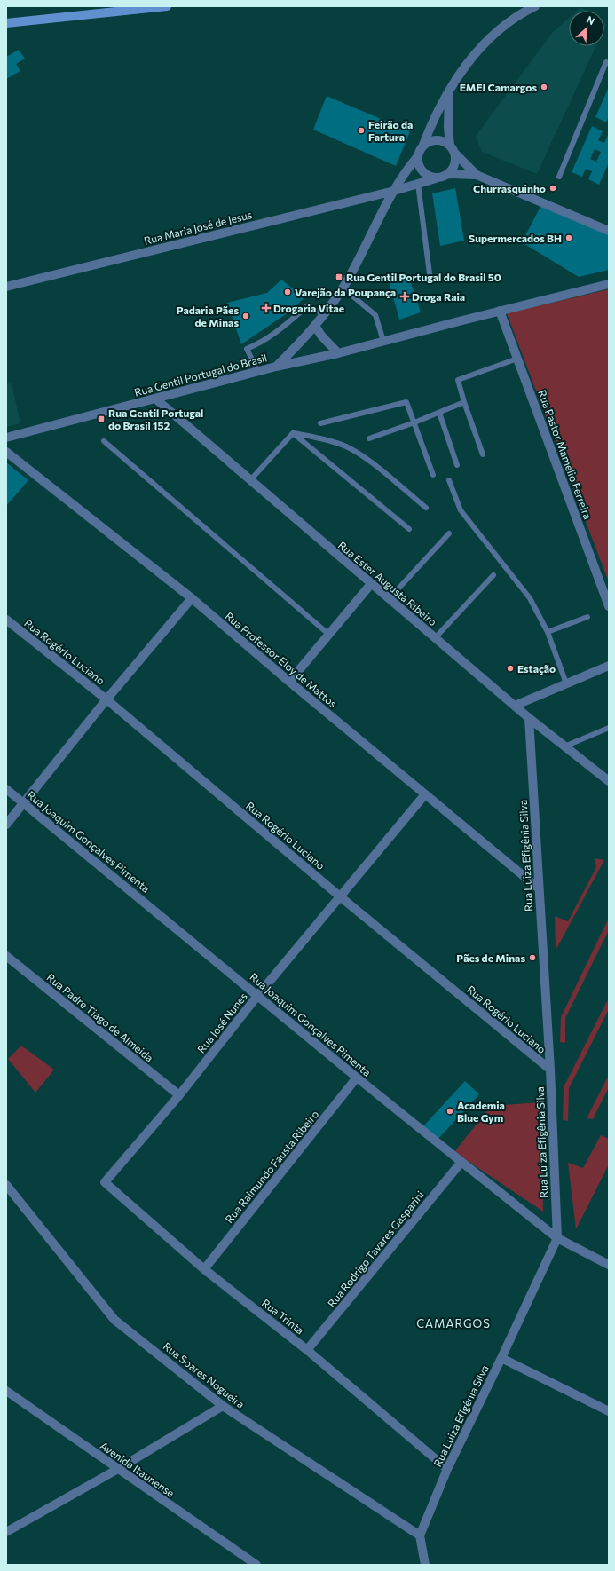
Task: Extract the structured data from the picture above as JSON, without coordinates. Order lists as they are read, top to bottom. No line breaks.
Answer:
{"streets":{"street":["Rua Maria José de Jesus","Rua Gentil Portugal do Brasil","Rua Pastor Mamelio Ferreira","Rua Ester Augusta Ribeiro","Rua Rogério Luciano","Rua Professor Eloy de Mattos","Rua Joaquim Gonçalves Pimenta","Rua Luiza Efigênia Silva","Rua Padre Tiago de Almeida","Rua José Nunes","Rua Raimundo Fausta Ribeiro","Rua Rodrigo Tavares Gasparini","Rua Trinta","Rua Soares Nogueira","Avenida Itaunense"]},"crossings":[["Rua Maria José de Jesus","Rua Gentil Portugal do Brasil"],["Rua Gentil Portugal do Brasil","Rua Ester Augusta Ribeiro"],["Rua Ester Augusta Ribeiro","Rua Luiza Efigênia Silva"],["Rua Rogério Luciano","Rua Luiza Efigênia Silva"],["Rua Rogério Luciano","Rua José Nunes"],["Rua Professor Eloy de Mattos","Rua Luiza Efigênia Silva"],["Rua Professor Eloy de Mattos","Rua José Nunes"],["Rua Joaquim Gonçalves Pimenta","Rua Luiza Efigênia Silva"],["Rua Joaquim Gonçalves Pimenta","Rua José Nunes"],["Rua Joaquim Gonçalves Pimenta","Rua Raimundo Fausta Ribeiro"],["Rua Joaquim Gonçalves Pimenta","Rua Rodrigo Tavares Gasparini"],["Rua Luiza Efigênia Silva","Rua Trinta"],["Rua Luiza Efigênia Silva","Rua Soares Nogueira"],["Rua Padre Tiago de Almeida","Rua José Nunes"],["Rua José Nunes","Rua Trinta"],["Rua Raimundo Fausta Ribeiro","Rua Trinta"],["Rua Rodrigo Tavares Gasparini","Rua Trinta"]],"districts":["CAMARGOS"],"places":{"other":["EMEI Camargos","Feirão da Fartura","Churrasquinho","Supermercados BH","Varejão da Poupança","Padaria Pães de Minas","Estação","Pães de Minas","Academia Blue Gym"],"transit":["Rua Gentil Portugal do Brasil 50","Rua Gentil Portugal do Brasil 152"],"health":["Droga Raia","Drogaria Vitae"]},"north":"top right"}
